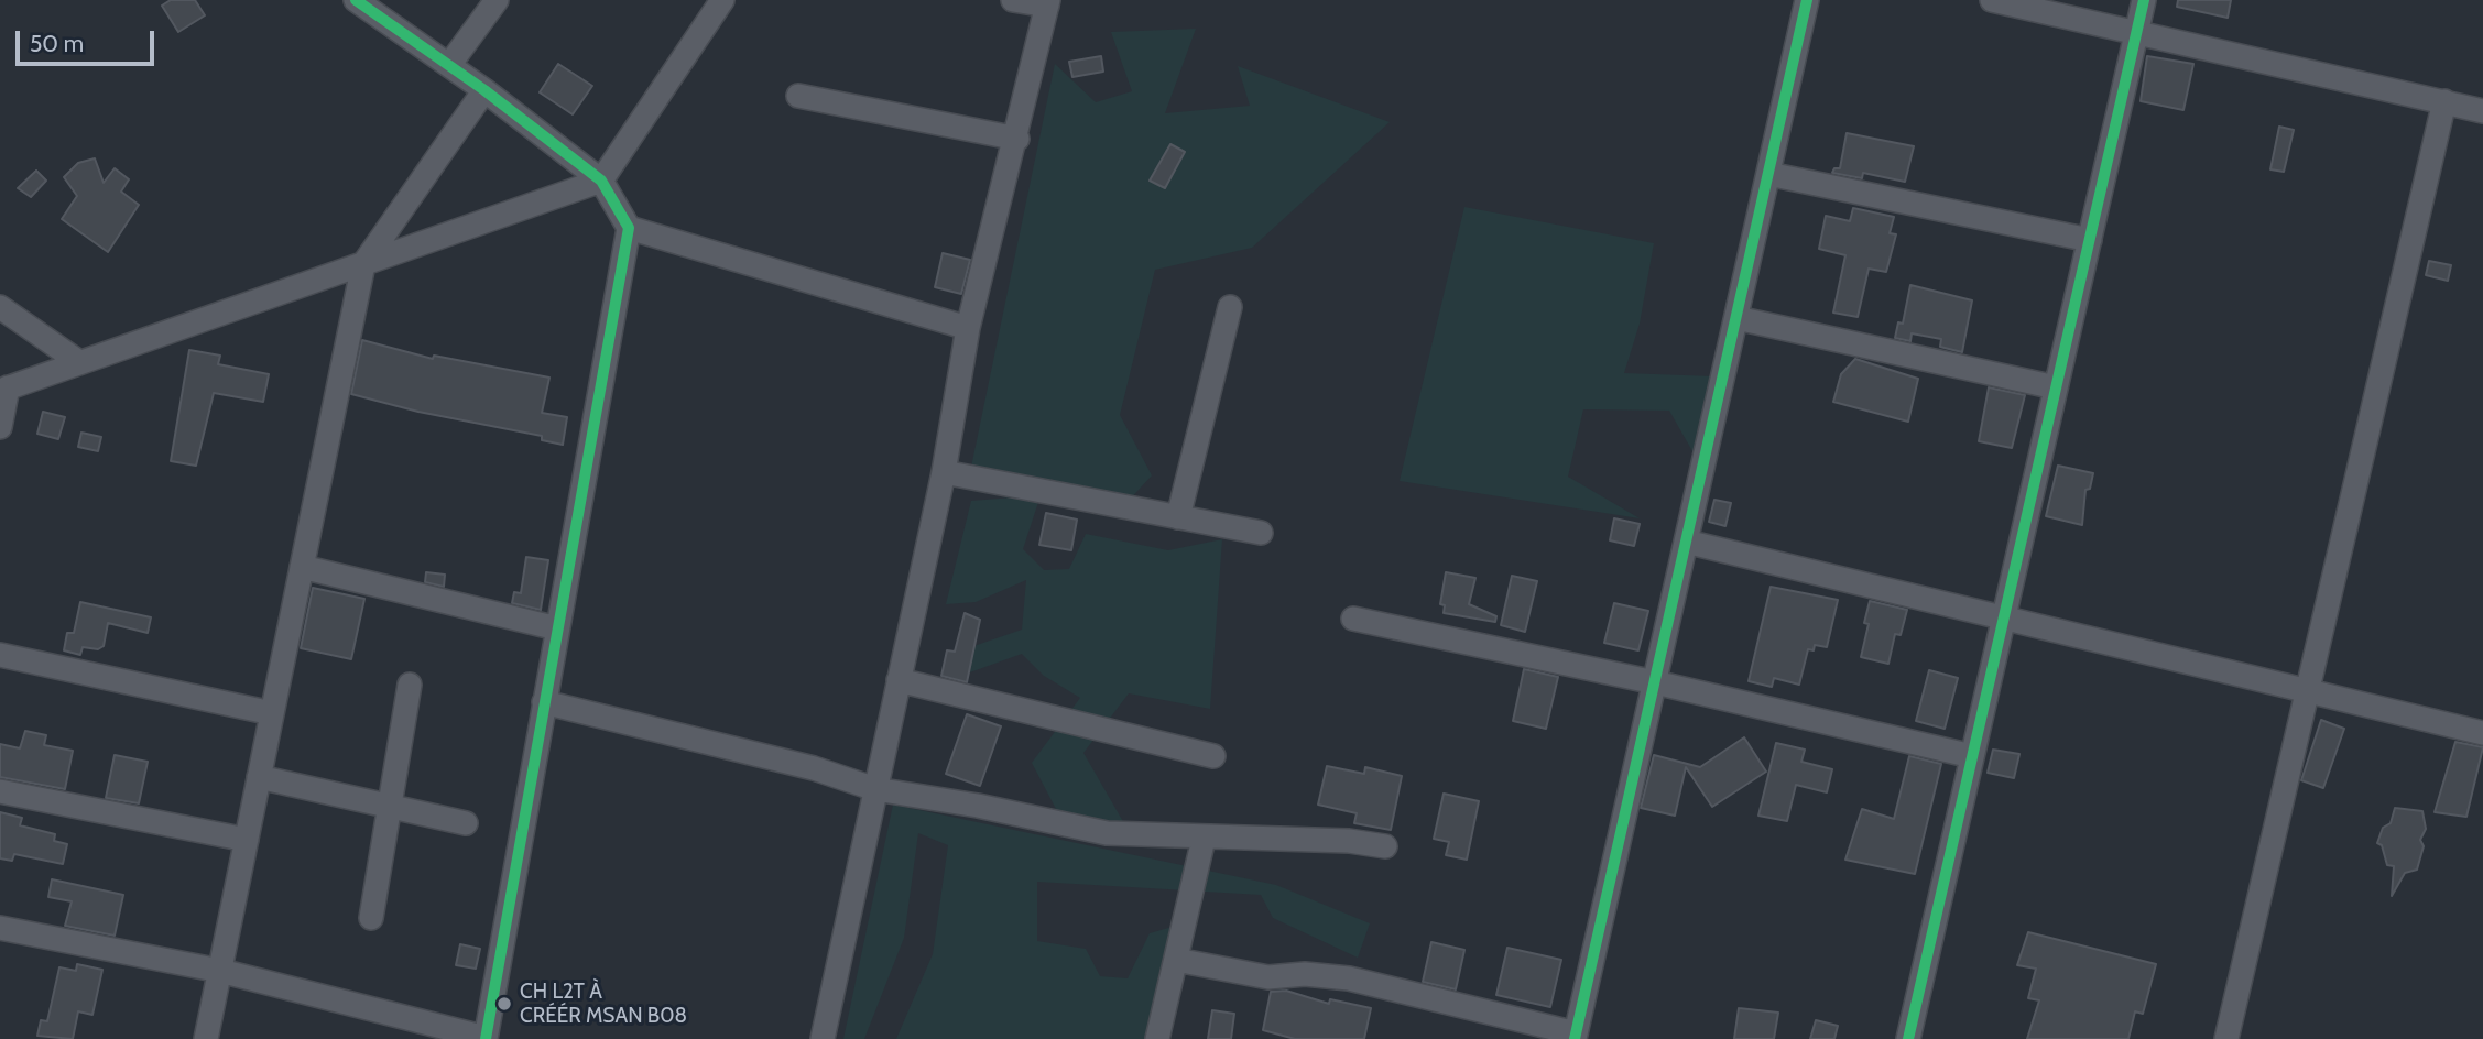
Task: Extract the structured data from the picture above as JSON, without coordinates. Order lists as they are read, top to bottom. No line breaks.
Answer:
{"places":["CH L2T À CRÉÉR MSAN B08"],"scale_bar":"50 m"}
